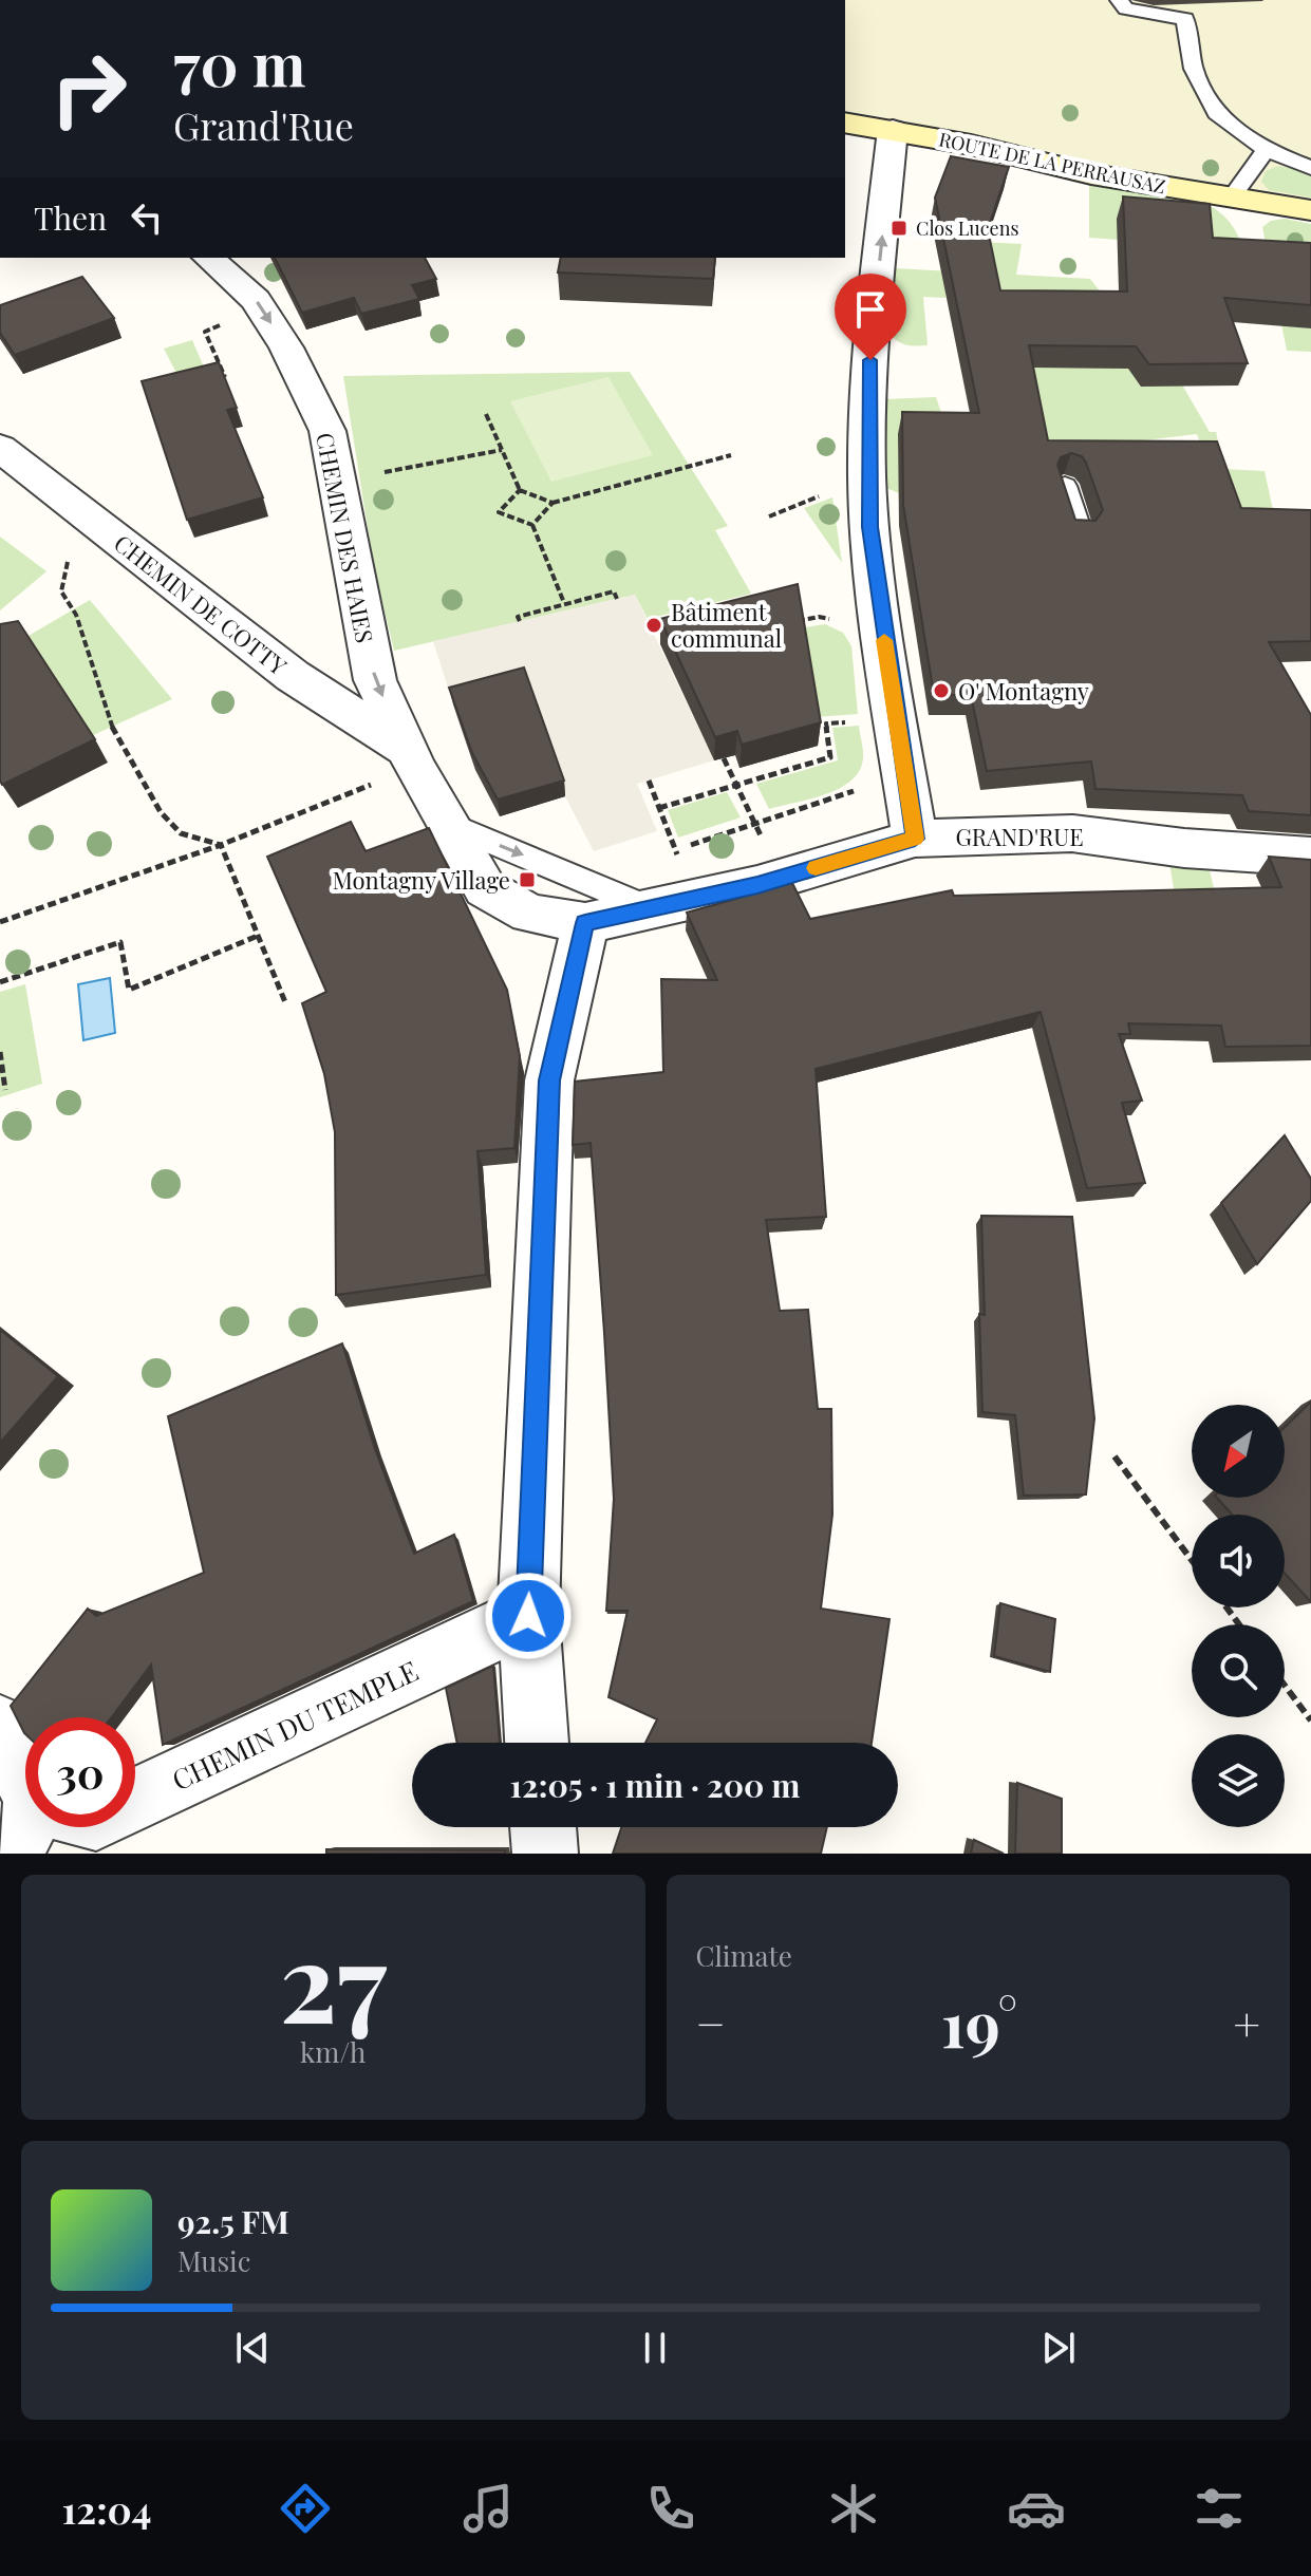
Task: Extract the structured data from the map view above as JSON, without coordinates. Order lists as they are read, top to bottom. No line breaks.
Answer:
{"streets":{"street":["ROUTE DE LA PERRAUSAZ","CHEMIN DES HAIES","CHEMIN DE COTTY","GRAND'RUE","CHEMIN DU TEMPLE"]},"crossings":[["CHEMIN DES HAIES","CHEMIN DE COTTY"],["CHEMIN DES HAIES","GRAND'RUE"]],"one_way":["CHEMIN DES HAIES"],"places":{"transit":["Clos Lucens","Montagny Village"],"other":["Bâtiment communal","O' Montagny"]},"north":"bottom left","page":{"turn":["70 m","Grand'Rue"],"then":"Then","limit":"30","trip":"12:05 · 1 min · 200 m","tile":[["27","km/h"],"Climate"],"heat":["−","19°","+"],"song":["92.5 FM","Music"],"tabs":"12:04"}}
